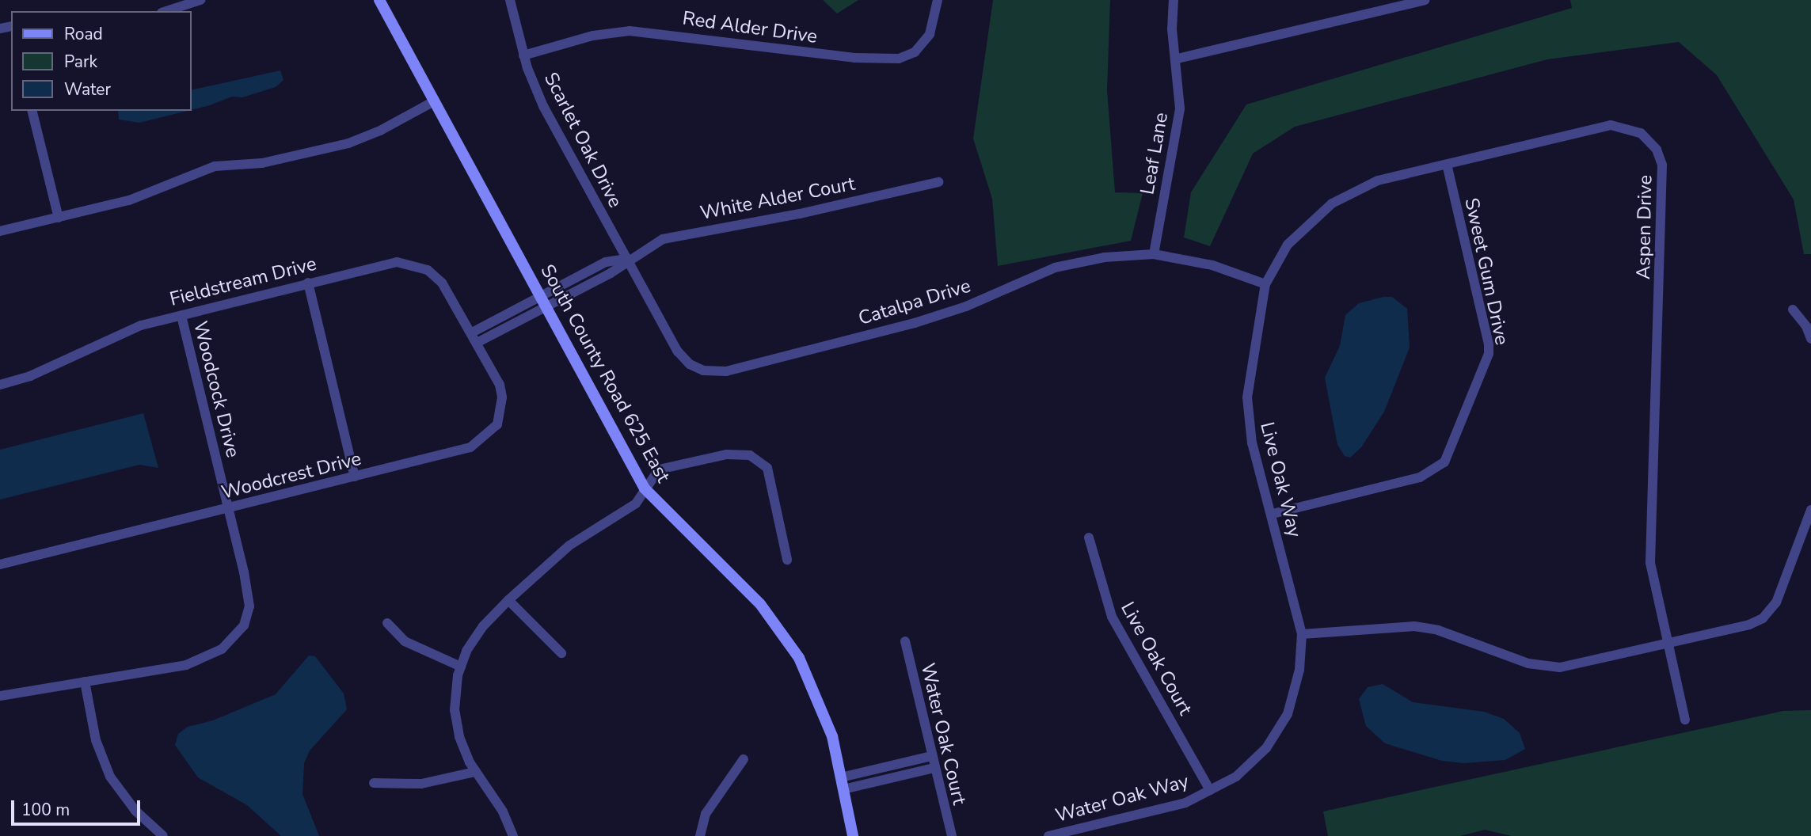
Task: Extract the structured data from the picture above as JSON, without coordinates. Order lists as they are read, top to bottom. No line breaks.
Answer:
{"streets":{"street":["Red Alder Drive","Scarlet Oak Drive","Leaf Lane","White Alder Court","Aspen Drive","Sweet Gum Drive","Fieldstream Drive","Catalpa Drive","South County Road 625 East","Woodcock Drive","Woodcrest Drive","Live Oak Way","Live Oak Court","Water Oak Court","Water Oak Way"]},"crossings":[["Red Alder Drive","Scarlet Oak Drive"],["Scarlet Oak Drive","White Alder Court"],["Scarlet Oak Drive","Catalpa Drive"],["Leaf Lane","Catalpa Drive"],["White Alder Court","Catalpa Drive"],["White Alder Court","South County Road 625 East"],["Aspen Drive","Sweet Gum Drive"],["Aspen Drive","Catalpa Drive"],["Aspen Drive","Live Oak Way"],["Sweet Gum Drive","Live Oak Way"],["Fieldstream Drive","Woodcock Drive"],["Fieldstream Drive","Woodcrest Drive"],["Catalpa Drive","Live Oak Way"],["Woodcock Drive","Woodcrest Drive"],["Live Oak Way","Water Oak Way"],["Live Oak Court","Water Oak Way"]],"legend":["Road","Park","Water"],"scale_bar":"100 m"}
